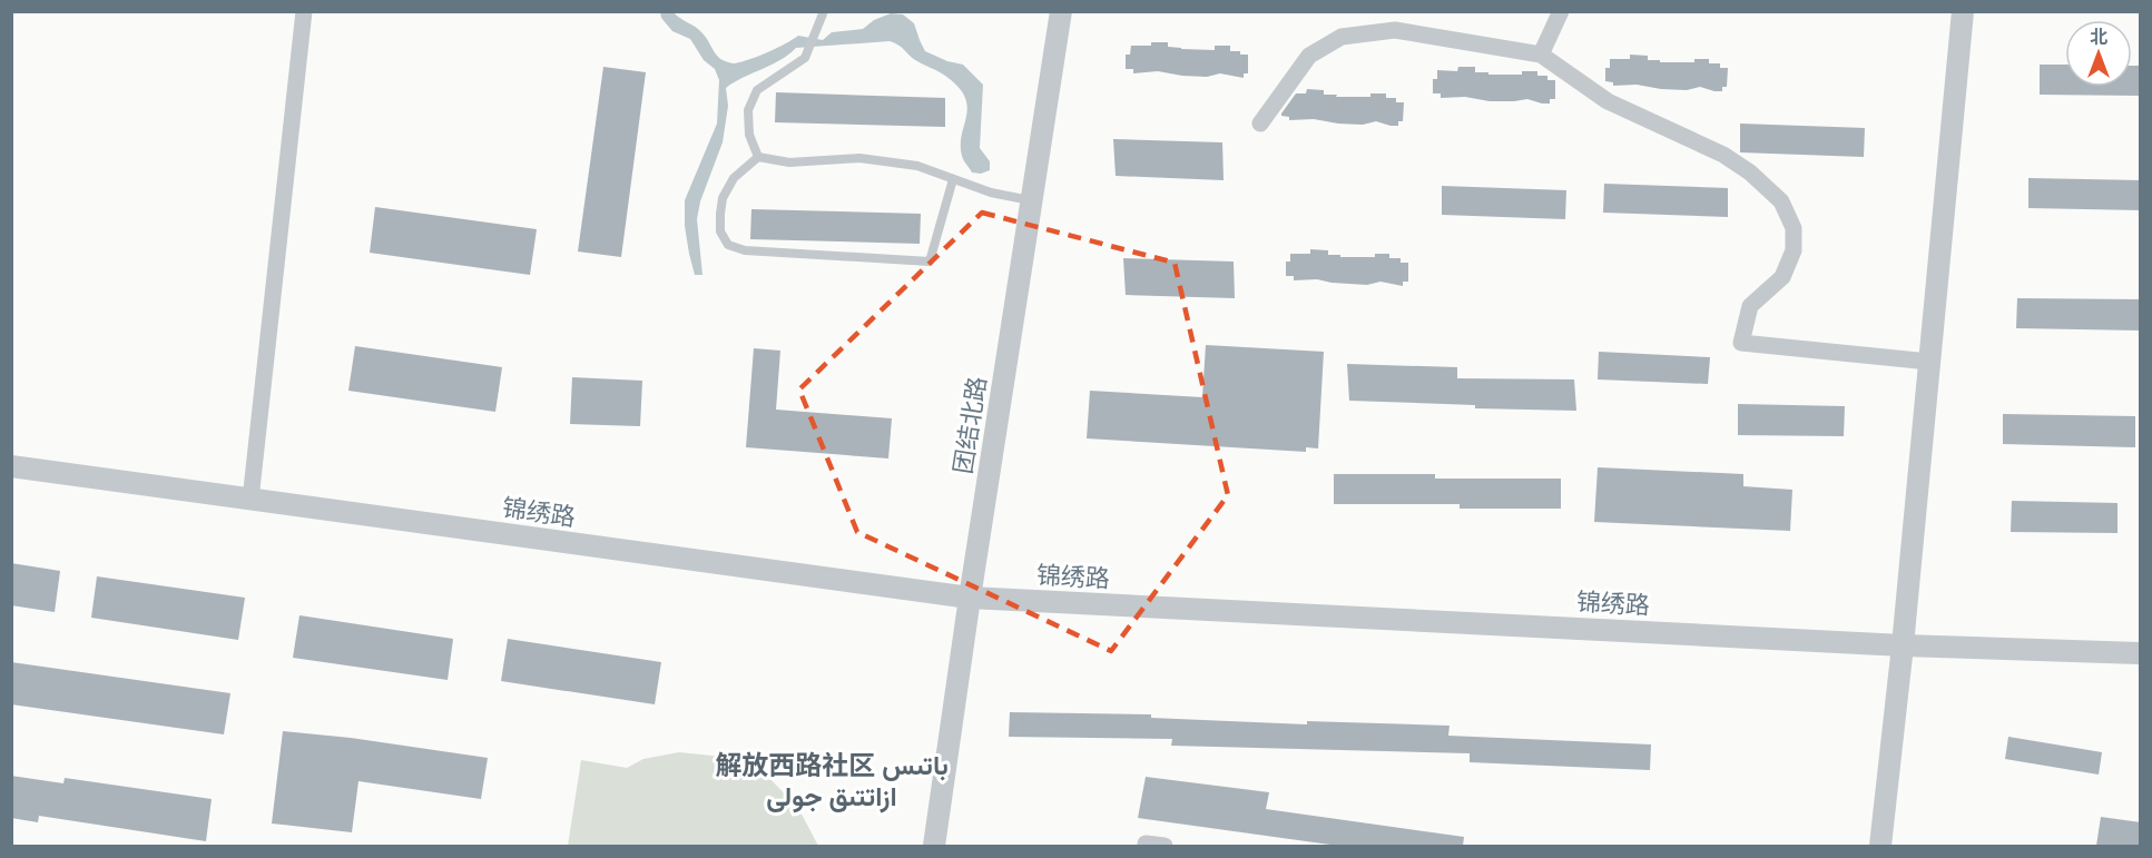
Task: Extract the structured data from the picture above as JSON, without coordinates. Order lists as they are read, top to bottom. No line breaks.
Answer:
{"streets":{"street":["团结北路","锦绣路"]},"crossings":[["团结北路","锦绣路"]],"districts":["解放西路社区 باتىس ازاتتىق جولى"],"north":"top"}
